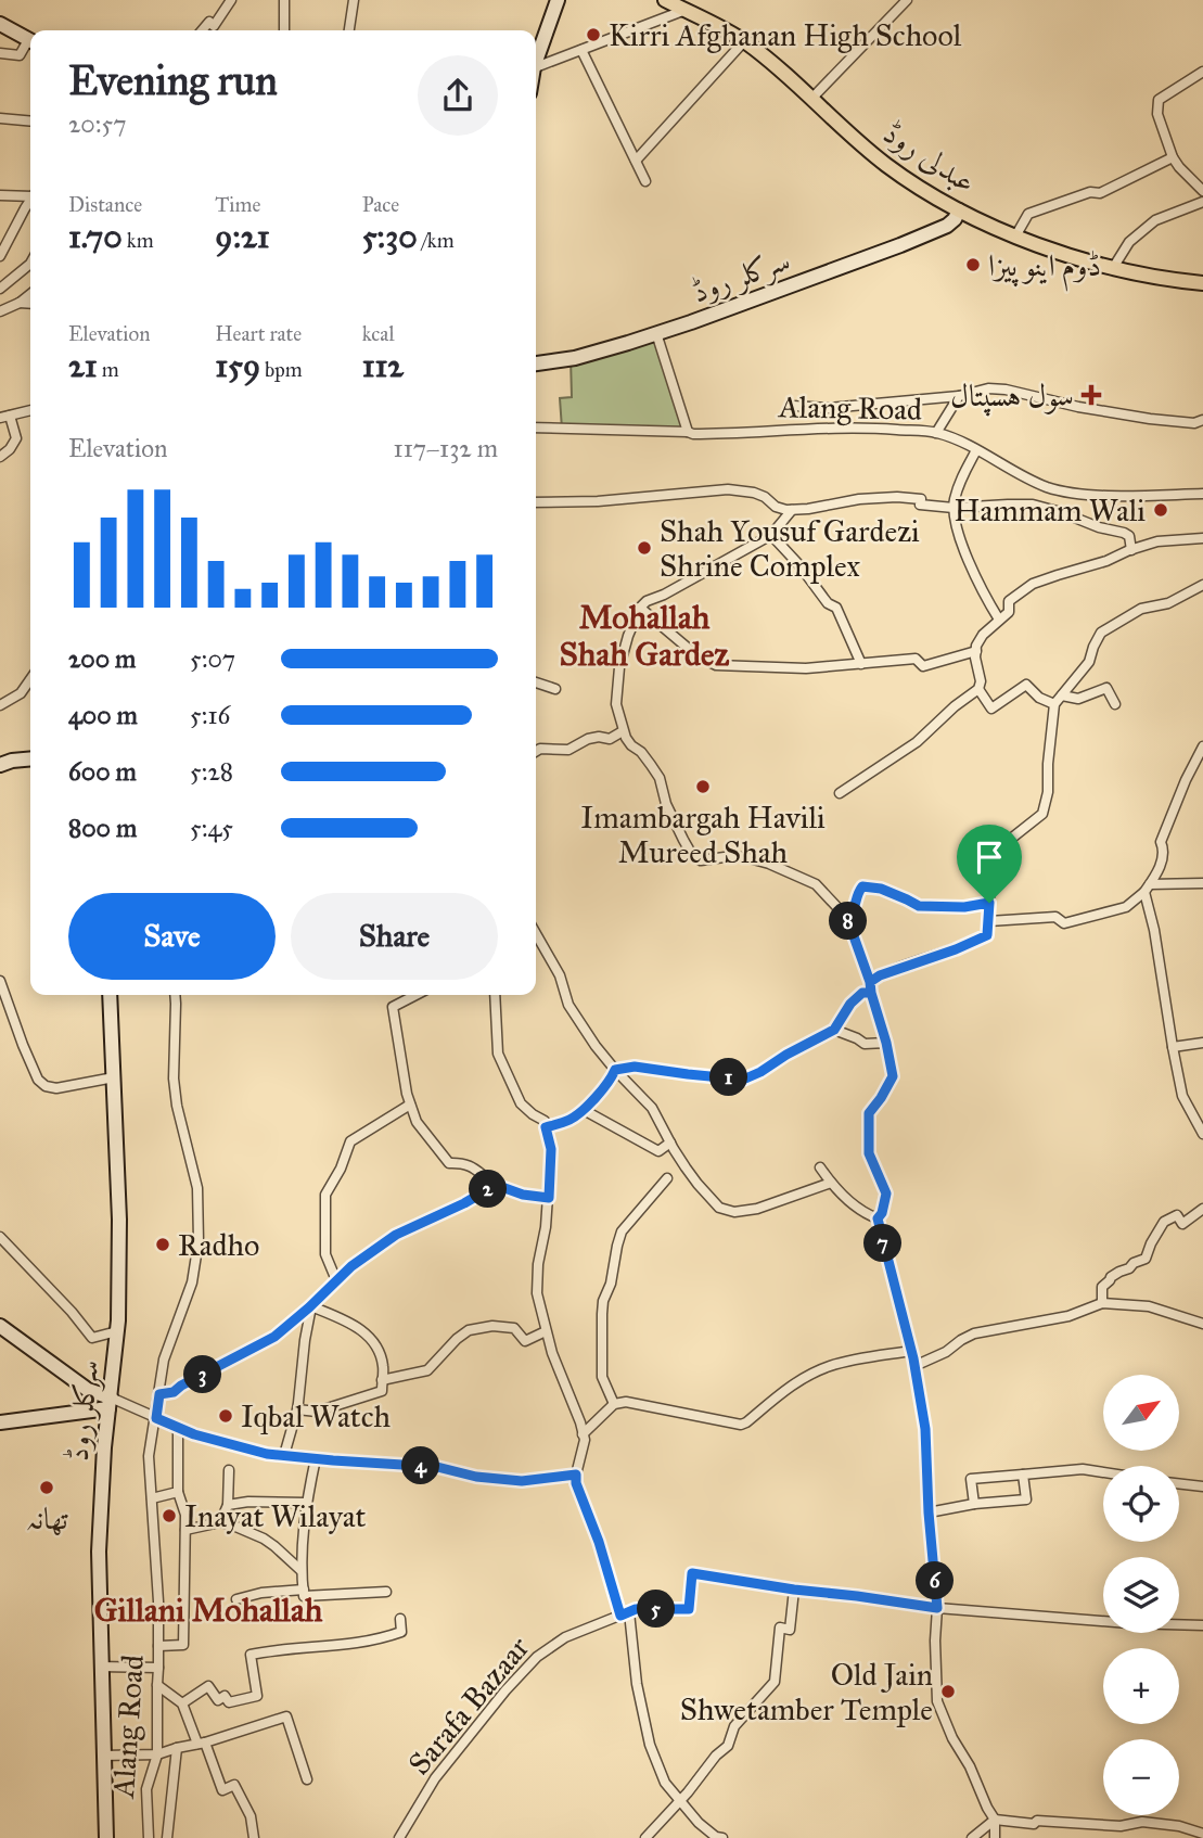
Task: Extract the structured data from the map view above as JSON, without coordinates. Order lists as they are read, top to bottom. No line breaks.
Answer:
{"streets":{"main road":["عبدلی روڈ","سرکلر روڈ"],"street":["Alang Road","Sarafa Bazaar"]},"crossings":[["عبدلی روڈ","سرکلر روڈ"]],"districts":["Mohallah Shah Gardez","Gillani Mohallah"],"places":{"other":["Kirri Afghanan High School","ڈوم اینو پیزا","Hammam Wali","Shah Yousuf Gardezi Shrine Complex","Imambargah Havili Mureed Shah","Radho","Iqbal Watch","تھانہ","Inayat Wilayat","Old Jain Shwetamber Temple"],"health":["سول ہسپتال"]},"north":"top right","page":{"heading":["Evening run","20:57"],"stats":[["Distance","1.70 km"],["Time","9:21"],["Pace","5:30 /km"],["Elevation","21 m"],["Heart rate","159 bpm"],["kcal","112"]],"chart":["Elevation","117–132 m"],"list":[{"name":"200 m","note":"5:07"},{"name":"400 m","note":"5:16"},{"name":"600 m","note":"5:28"},{"name":"800 m","note":"5:45"}],"buttons":["Save","Share"],"pins":["8","1","2","7","3","4","6","5"],"map_buttons":["+","−"]}}
